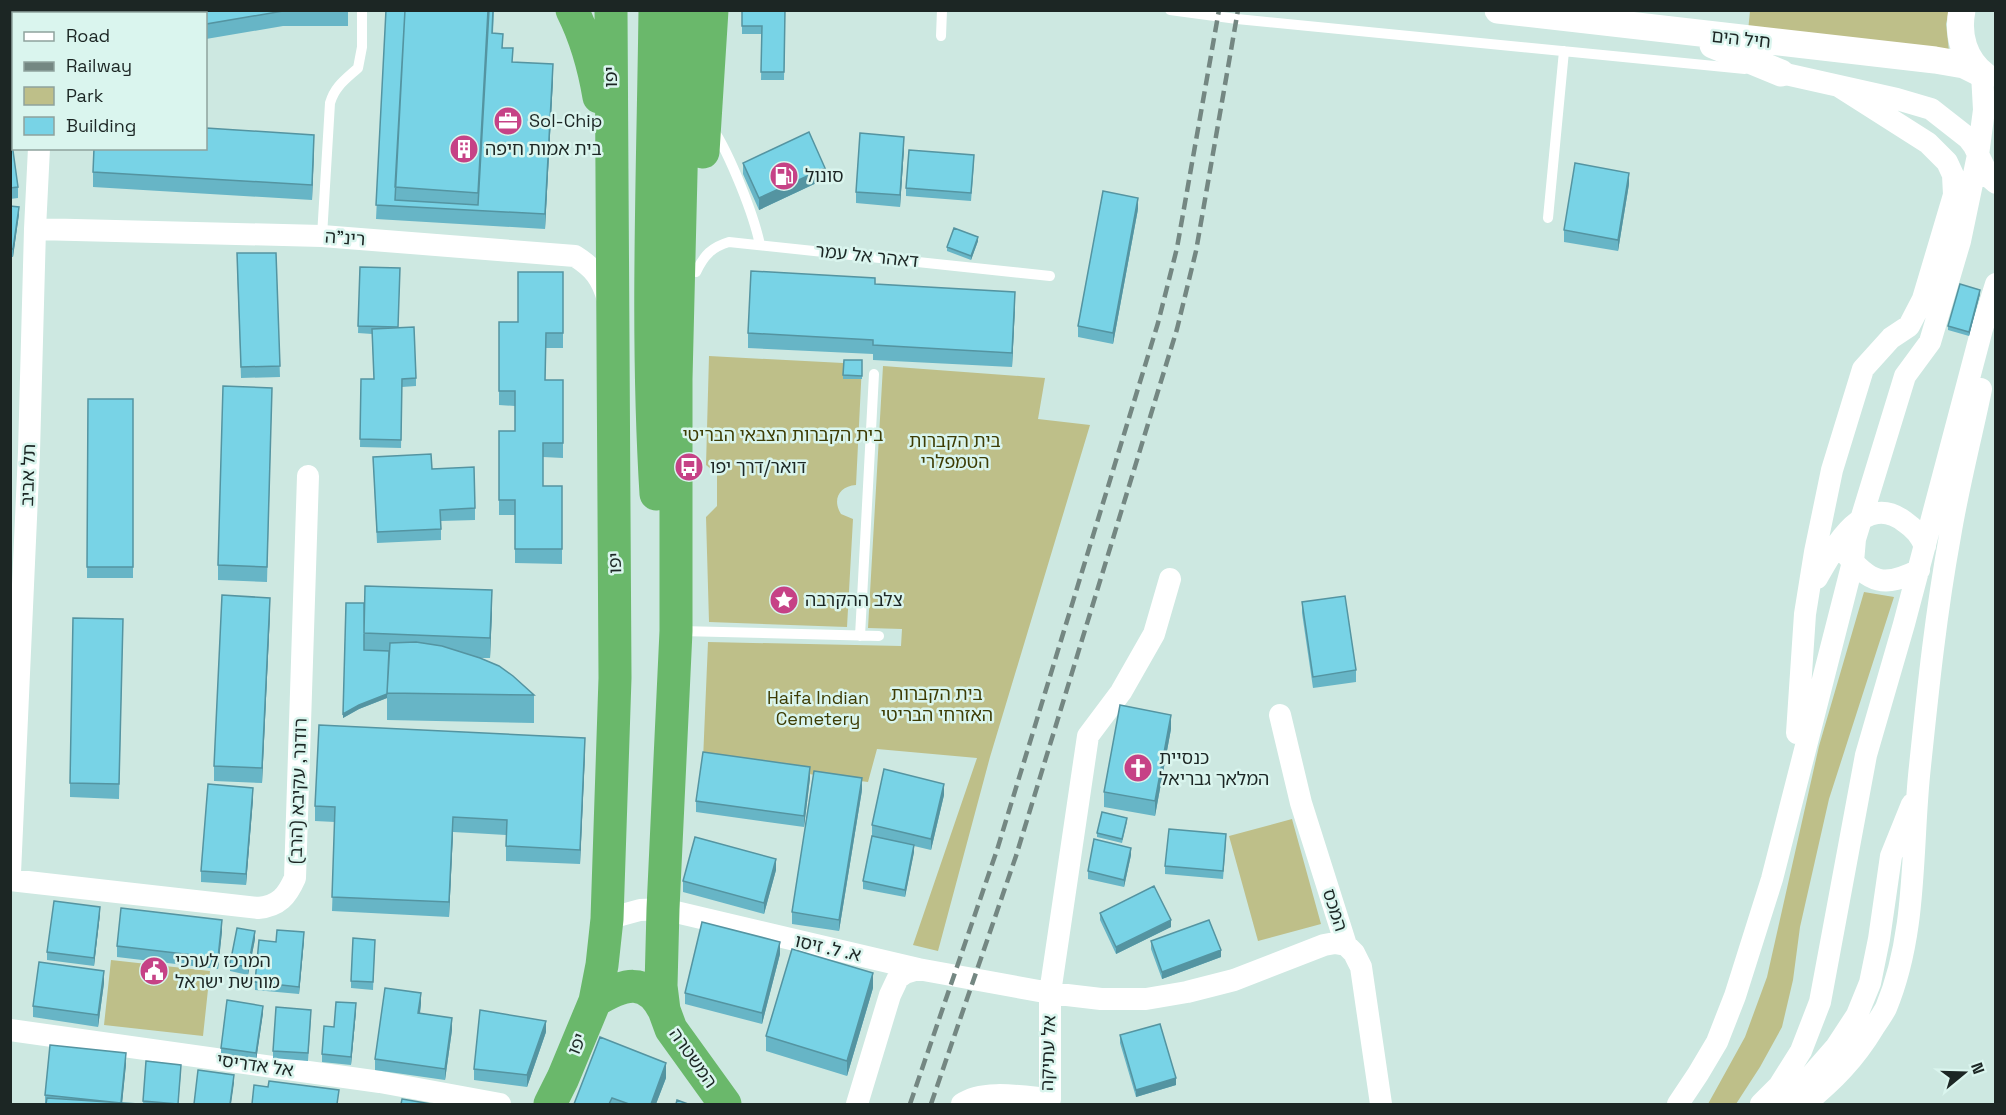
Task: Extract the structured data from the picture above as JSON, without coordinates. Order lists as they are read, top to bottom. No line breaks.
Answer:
{"streets":{"highway":["יפו","המשטרה"],"street":["חיל הים","רינ\"ה","תל אביב","רודנר, עקיבא (הרב)","המכס","א. ל. זיסו","אל עתיקה","אל אדריסי"],"lane":["דאהר אל עמר"]},"crossings":[["יפו","רינ\"ה"],["יפו","א. ל. זיסו"],["רינ\"ה","תל אביב"],["המכס","א. ל. זיסו"],["א. ל. זיסו","אל עתיקה"]],"parks":["בית הקברות הצבאי הבריטי","בית הקברות הטמפלרי","בית הקברות האזרחי הבריטי","Haifa Indian Cemetery"],"places":{"office":["Sol-Chip"],"building":["בית אמות חיפה"],"fuel station":["סונול"],"bus stop":["דואר/דרך יפו"],"place":["צלב ההקרבה"],"church":["כנסיית המלאך גבריאל"],"public building":["המרכז לערכי מורשת ישראל"]},"legend":["Road","Railway","Park","Building"],"north":"right"}
